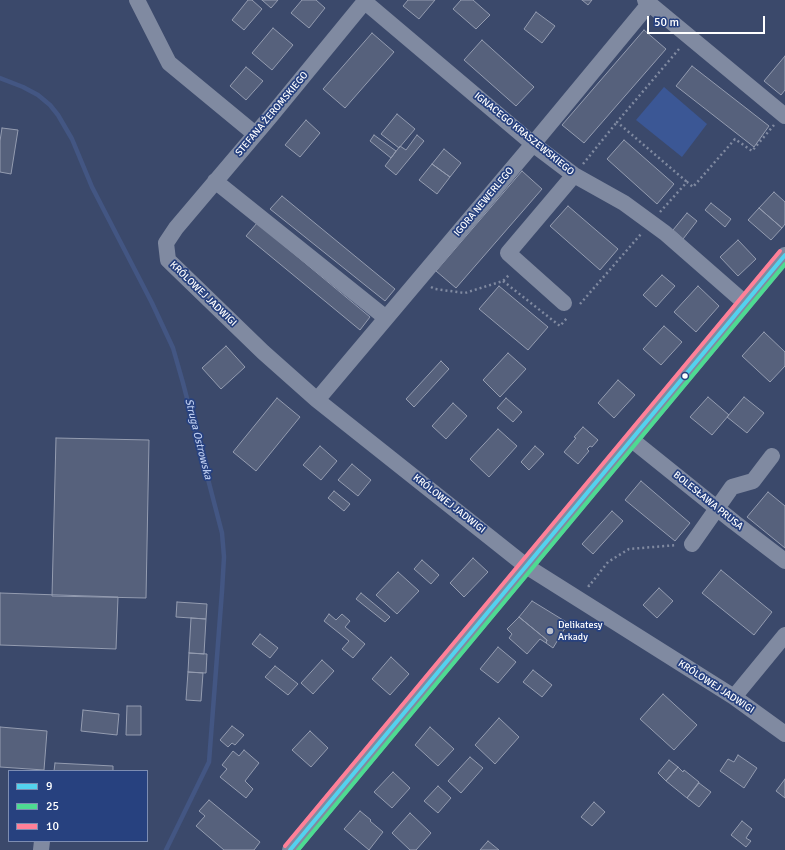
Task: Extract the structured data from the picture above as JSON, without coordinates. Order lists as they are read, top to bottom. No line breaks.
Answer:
{"streets":{"street":["STEFANA ŻEROMSKIEGO","IGNACEGO KRASZEWSKIEGO","IGORA NEWERLEGO","KRÓLOWEJ JADWIGI","BOLESŁAWA PRUSA"]},"crossings":[["STEFANA ŻEROMSKIEGO","IGNACEGO KRASZEWSKIEGO"],["STEFANA ŻEROMSKIEGO","KRÓLOWEJ JADWIGI"],["IGNACEGO KRASZEWSKIEGO","IGORA NEWERLEGO"],["IGORA NEWERLEGO","KRÓLOWEJ JADWIGI"]],"water":["Struga Ostrowska"],"places":["Delikatesy Arkady"],"lines":["transit line 10","transit line 9","transit line 25"],"legend":["9","25","10"],"scale_bar":"50 m"}
